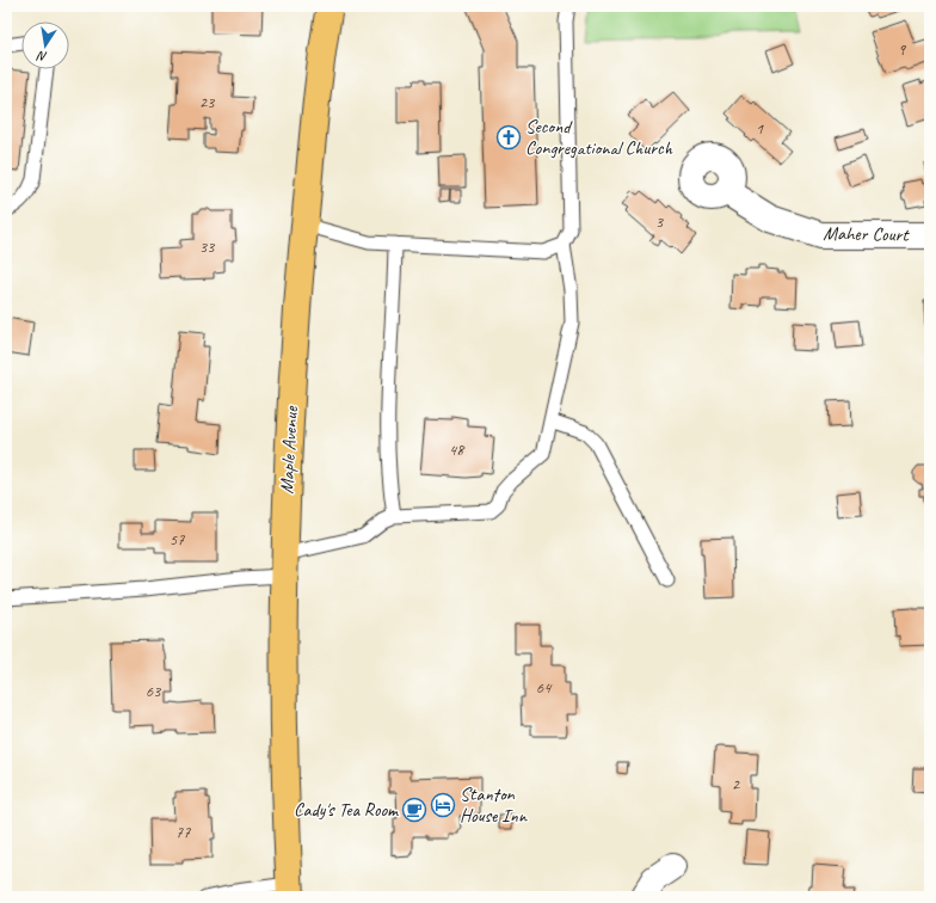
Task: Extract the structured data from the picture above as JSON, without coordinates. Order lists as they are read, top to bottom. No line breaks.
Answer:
{"streets":{"main road":["Maple Avenue"],"street":["Maher Court"]},"places":{"church":["Second Congregational Church"],"hotel":["Stanton House Inn"],"cafe":["Cady's Tea Room"]},"house_numbers":["9","23","1","3","33","48","57","64","63","2","77"],"north":"bottom"}
